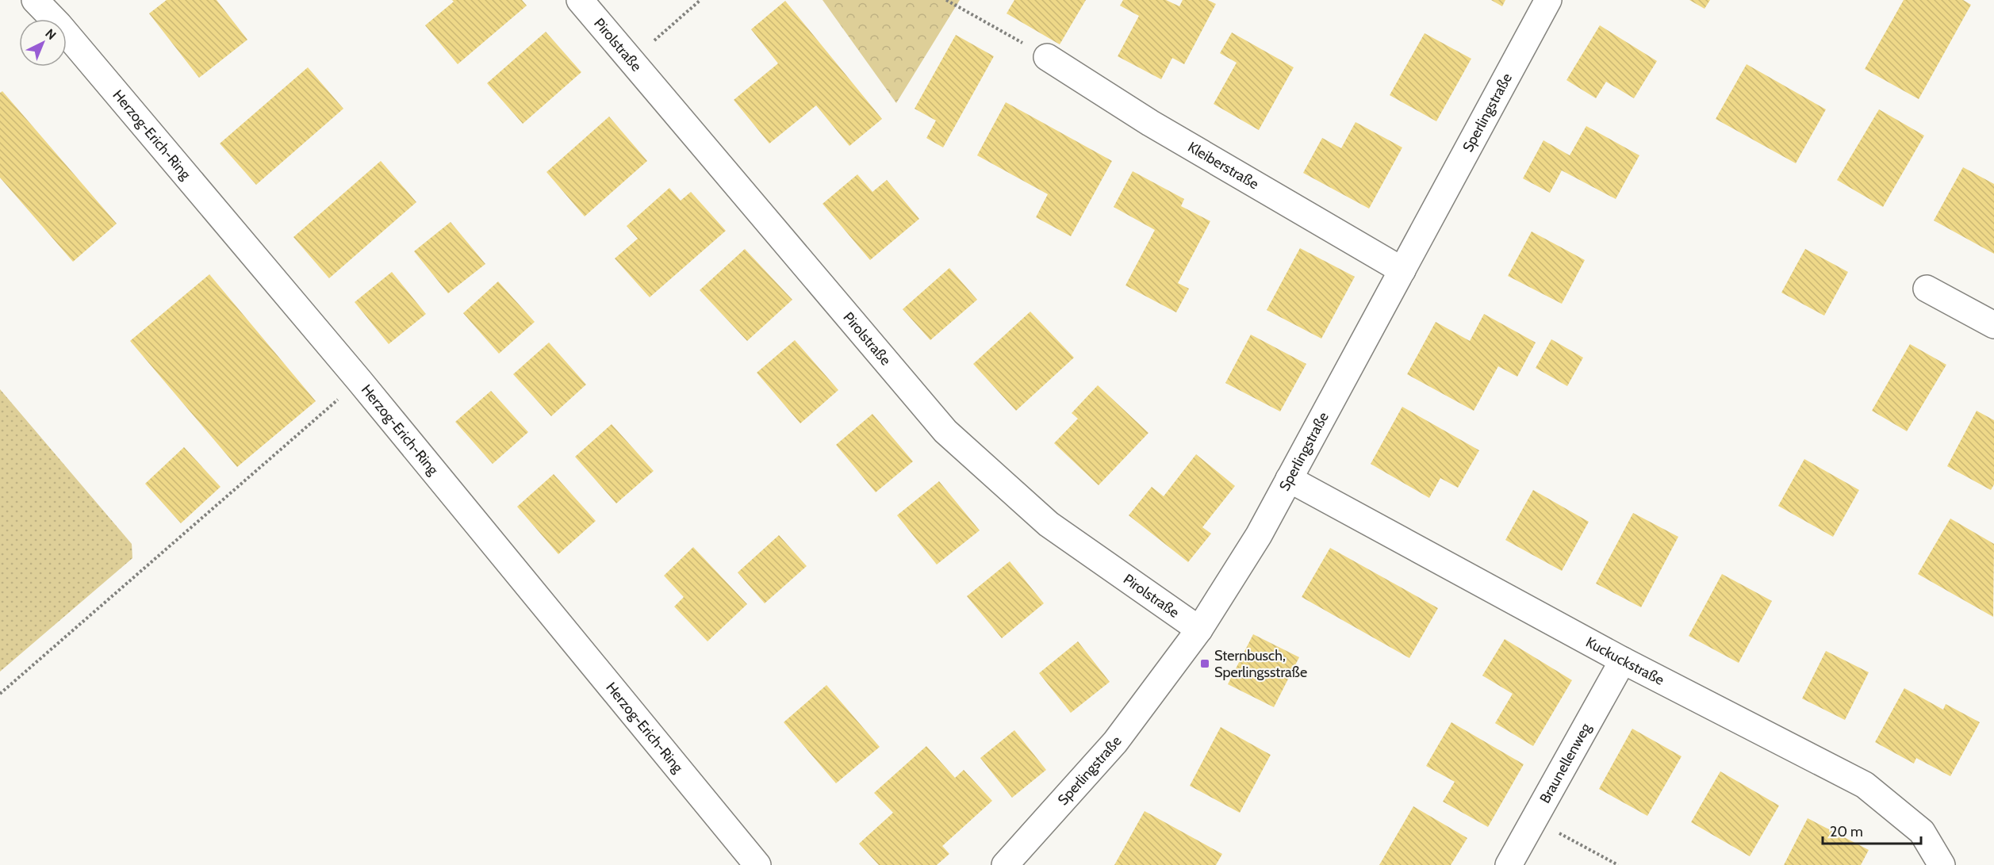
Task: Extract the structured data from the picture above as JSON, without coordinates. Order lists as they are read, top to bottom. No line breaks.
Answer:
{"streets":{"street":["Pirolstraße","Sperlingstraße","Herzog-Erich-Ring","Kleiberstraße","Kuckuckstraße","Braunellenweg"]},"crossings":[["Pirolstraße","Sperlingstraße"],["Sperlingstraße","Kleiberstraße"],["Sperlingstraße","Kuckuckstraße"],["Kuckuckstraße","Braunellenweg"]],"places":{"transit":["Sternbusch, Sperlingsstraße"]},"scale_bar":"20 m","north":"top right"}
